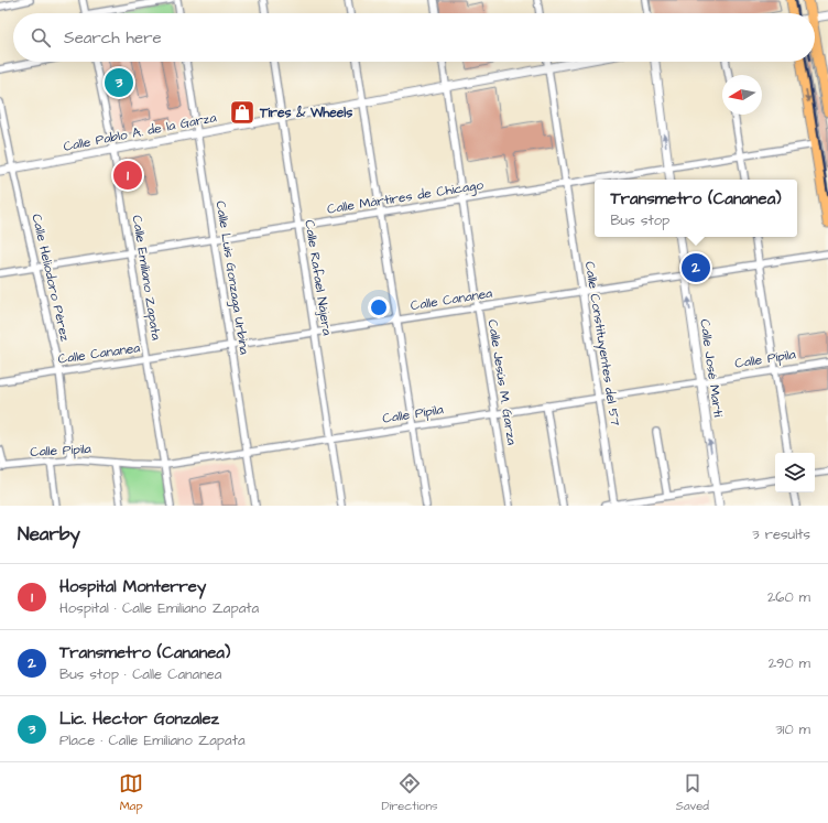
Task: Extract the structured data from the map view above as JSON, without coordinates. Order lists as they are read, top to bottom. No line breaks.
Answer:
{"streets":{"street":["Calle Pablo A. de la Garza","Calle Mártires de Chicago","Calle Heliodoro Pérez","Calle Emiliano Zapata","Calle Luis Gonzaga Urbina","Calle Rafael Nájera","Calle Cananea","Calle Constituyentes del 57","Calle Pípila","Calle José Martí","Calle Jesús M. Garza"]},"crossings":[["Calle Pablo A. de la Garza","Calle Heliodoro Pérez"],["Calle Pablo A. de la Garza","Calle Emiliano Zapata"],["Calle Pablo A. de la Garza","Calle Luis Gonzaga Urbina"],["Calle Pablo A. de la Garza","Calle Rafael Nájera"],["Calle Pablo A. de la Garza","Calle Constituyentes del 57"],["Calle Pablo A. de la Garza","Calle Jesús M. Garza"],["Calle Mártires de Chicago","Calle Heliodoro Pérez"],["Calle Mártires de Chicago","Calle Emiliano Zapata"],["Calle Mártires de Chicago","Calle Luis Gonzaga Urbina"],["Calle Mártires de Chicago","Calle Rafael Nájera"],["Calle Mártires de Chicago","Calle Constituyentes del 57"],["Calle Mártires de Chicago","Calle Jesús M. Garza"],["Calle Heliodoro Pérez","Calle Cananea"],["Calle Heliodoro Pérez","Calle Pípila"],["Calle Emiliano Zapata","Calle Cananea"],["Calle Emiliano Zapata","Calle Pípila"],["Calle Luis Gonzaga Urbina","Calle Cananea"],["Calle Luis Gonzaga Urbina","Calle Pípila"],["Calle Rafael Nájera","Calle Cananea"],["Calle Rafael Nájera","Calle Pípila"],["Calle Cananea","Calle Constituyentes del 57"],["Calle Cananea","Calle José Martí"],["Calle Cananea","Calle Jesús M. Garza"],["Calle Constituyentes del 57","Calle Pípila"],["Calle Pípila","Calle José Martí"],["Calle Pípila","Calle Jesús M. Garza"]],"places":{"shop":["Tires & Wheels"]},"north":"left","page":{"search":"Search here","pins":["3","1","2"],"popup":["Transmetro (Cananea)","Bus stop"],"heading":["Nearby","3 results"],"list":[{"mark":"1","name":"Hospital Monterrey","note":"Hospital · Calle Emiliano Zapata","value":"260 m"},{"mark":"2","name":"Transmetro (Cananea)","note":"Bus stop · Calle Cananea","value":"290 m"},{"mark":"3","name":"Lic. Hector Gonzalez","note":"Place · Calle Emiliano Zapata","value":"310 m"}],"nav":["Map","Directions","Saved"]}}
